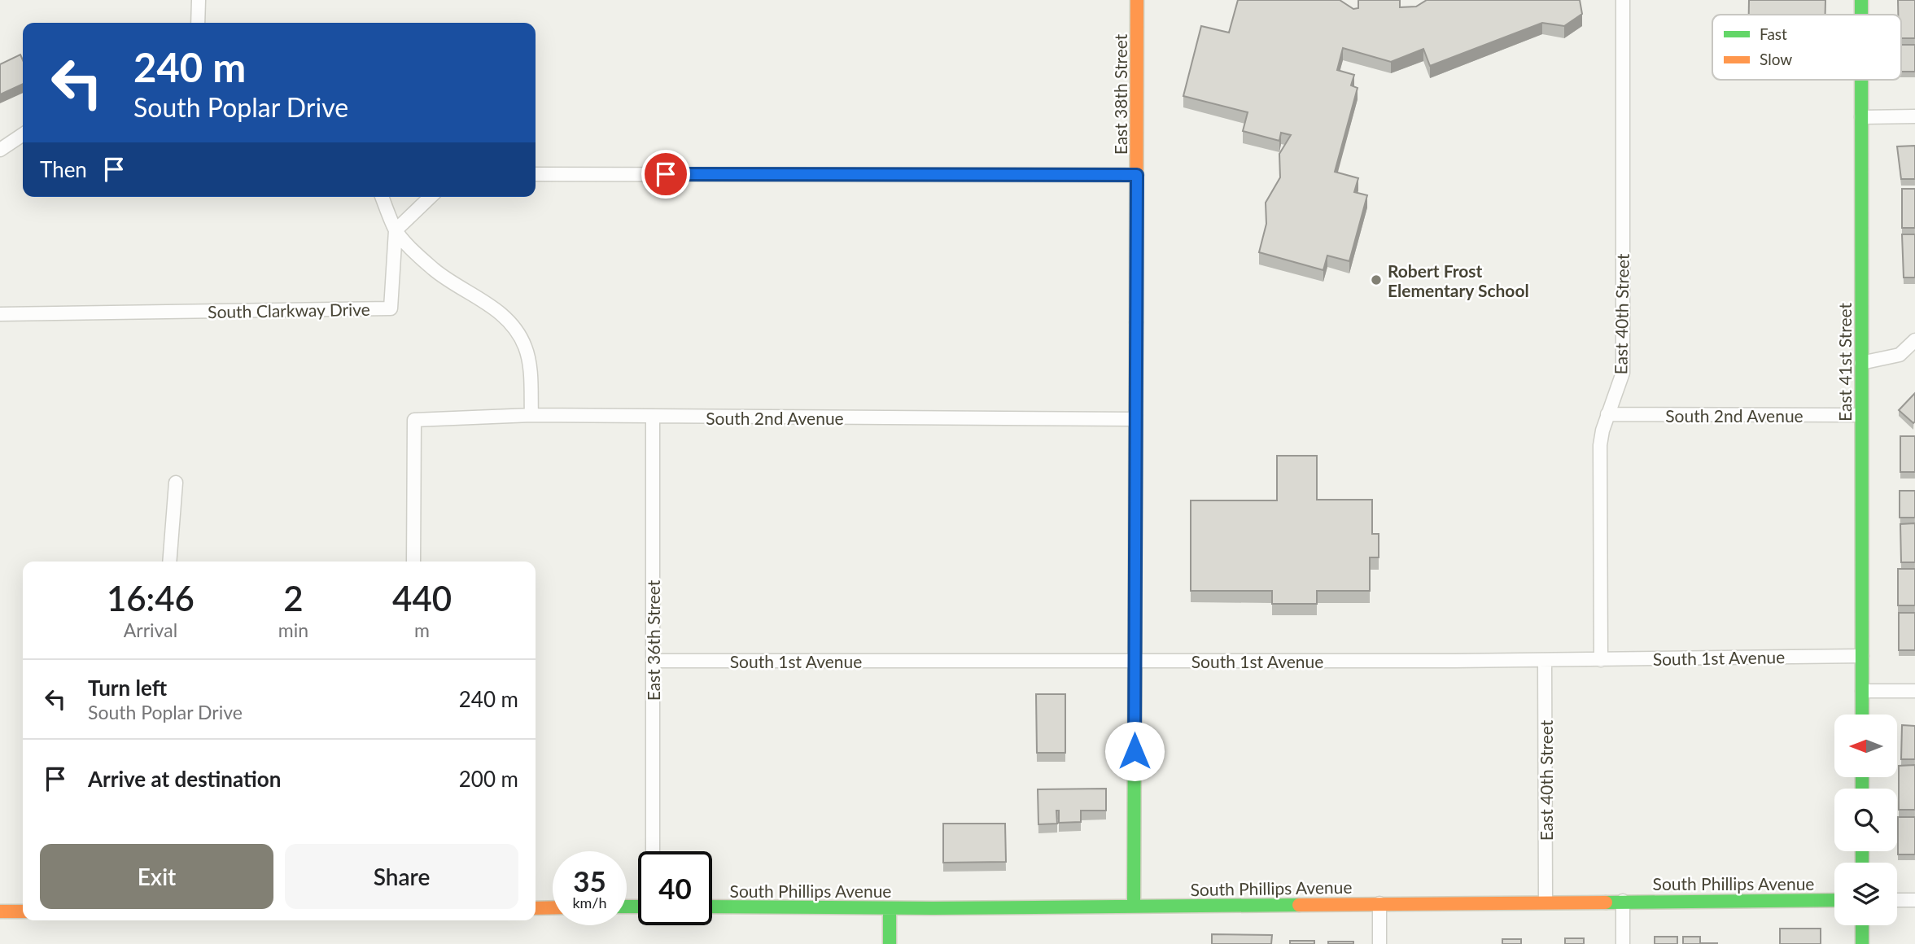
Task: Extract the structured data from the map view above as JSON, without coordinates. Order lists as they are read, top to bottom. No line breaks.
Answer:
{"streets":{"street":["East 38th Street","South Clarkway Drive","East 40th Street","East 41st Street","South 2nd Avenue","East 36th Street","South 1st Avenue","South Phillips Avenue"]},"crossings":[["East 38th Street","South 2nd Avenue"],["East 38th Street","South 1st Avenue"],["East 38th Street","South Phillips Avenue"],["East 40th Street","South 2nd Avenue"],["East 40th Street","South 1st Avenue"],["East 40th Street","South Phillips Avenue"],["East 41st Street","South 2nd Avenue"],["East 41st Street","South 1st Avenue"],["South 2nd Avenue","East 36th Street"],["East 36th Street","South 1st Avenue"]],"places":["Robert Frost Elementary School"],"legend":["Fast","Slow"],"north":"left","page":{"turn":["240 m","South Poplar Drive"],"then":"Then","eta":["16:46","Arrival","2","min","440","m"],"list":[{"name":"Turn left","note":"South Poplar Drive","value":"240 m"},{"name":"Arrive at destination","value":"200 m"}],"buttons":["Exit","Share"],"speed":"35 km/h","limit":"40"}}
